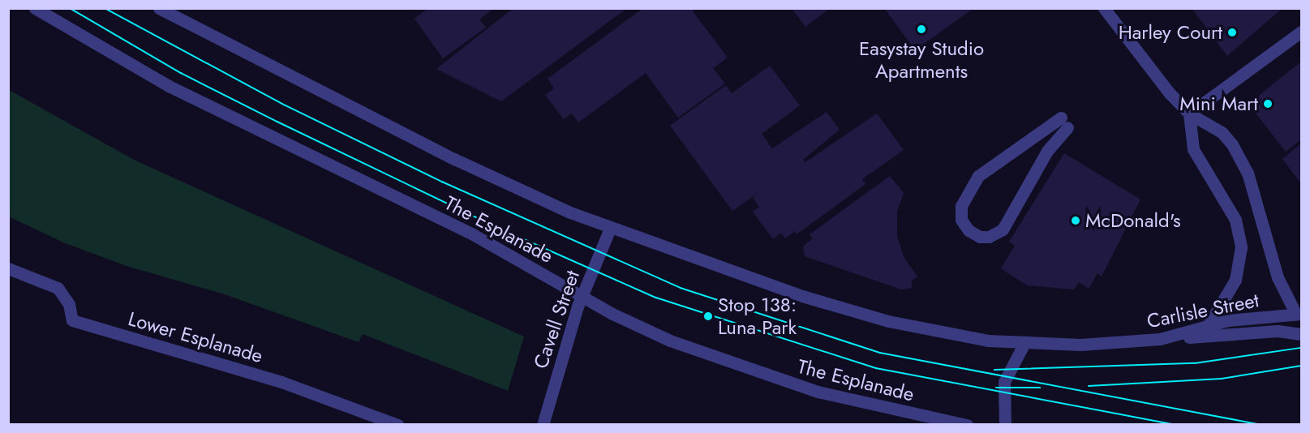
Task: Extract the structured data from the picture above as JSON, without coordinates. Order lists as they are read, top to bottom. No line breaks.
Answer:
{"streets":{"street":["The Esplanade","Carlisle Street","Cavell Street","Lower Esplanade"]},"crossings":[["The Esplanade","Cavell Street"]],"places":["Easystay Studio Apartments","Harley Court","Mini Mart","McDonald's","Stop 138: Luna Park"]}
